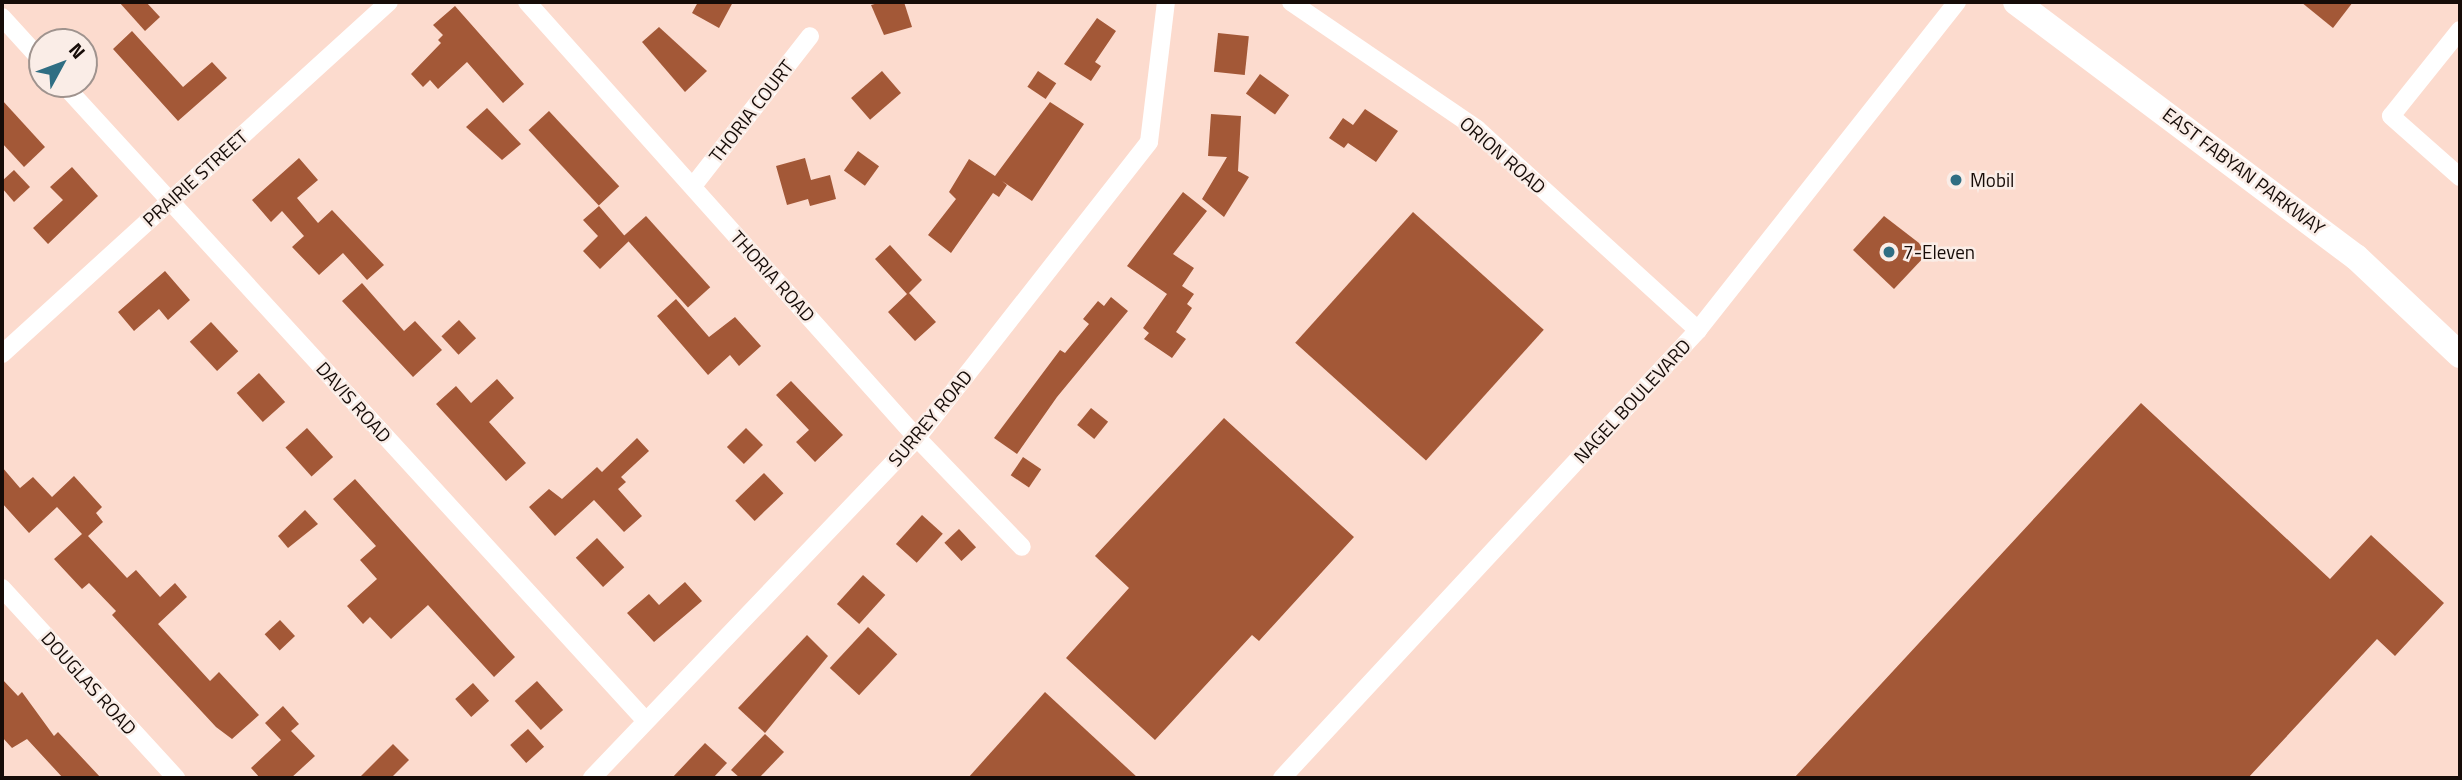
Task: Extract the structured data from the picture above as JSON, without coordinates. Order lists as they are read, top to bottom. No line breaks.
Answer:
{"streets":{"main road":["EAST FABYAN PARKWAY"],"street":["THORIA COURT","ORION ROAD","PRAIRIE STREET","THORIA ROAD","NAGEL BOULEVARD","DAVIS ROAD","SURREY ROAD","DOUGLAS ROAD"]},"crossings":[["THORIA COURT","THORIA ROAD"],["ORION ROAD","NAGEL BOULEVARD"],["PRAIRIE STREET","DAVIS ROAD"],["THORIA ROAD","SURREY ROAD"],["DAVIS ROAD","SURREY ROAD"]],"places":["Mobil","7-Eleven"],"north":"top right"}
